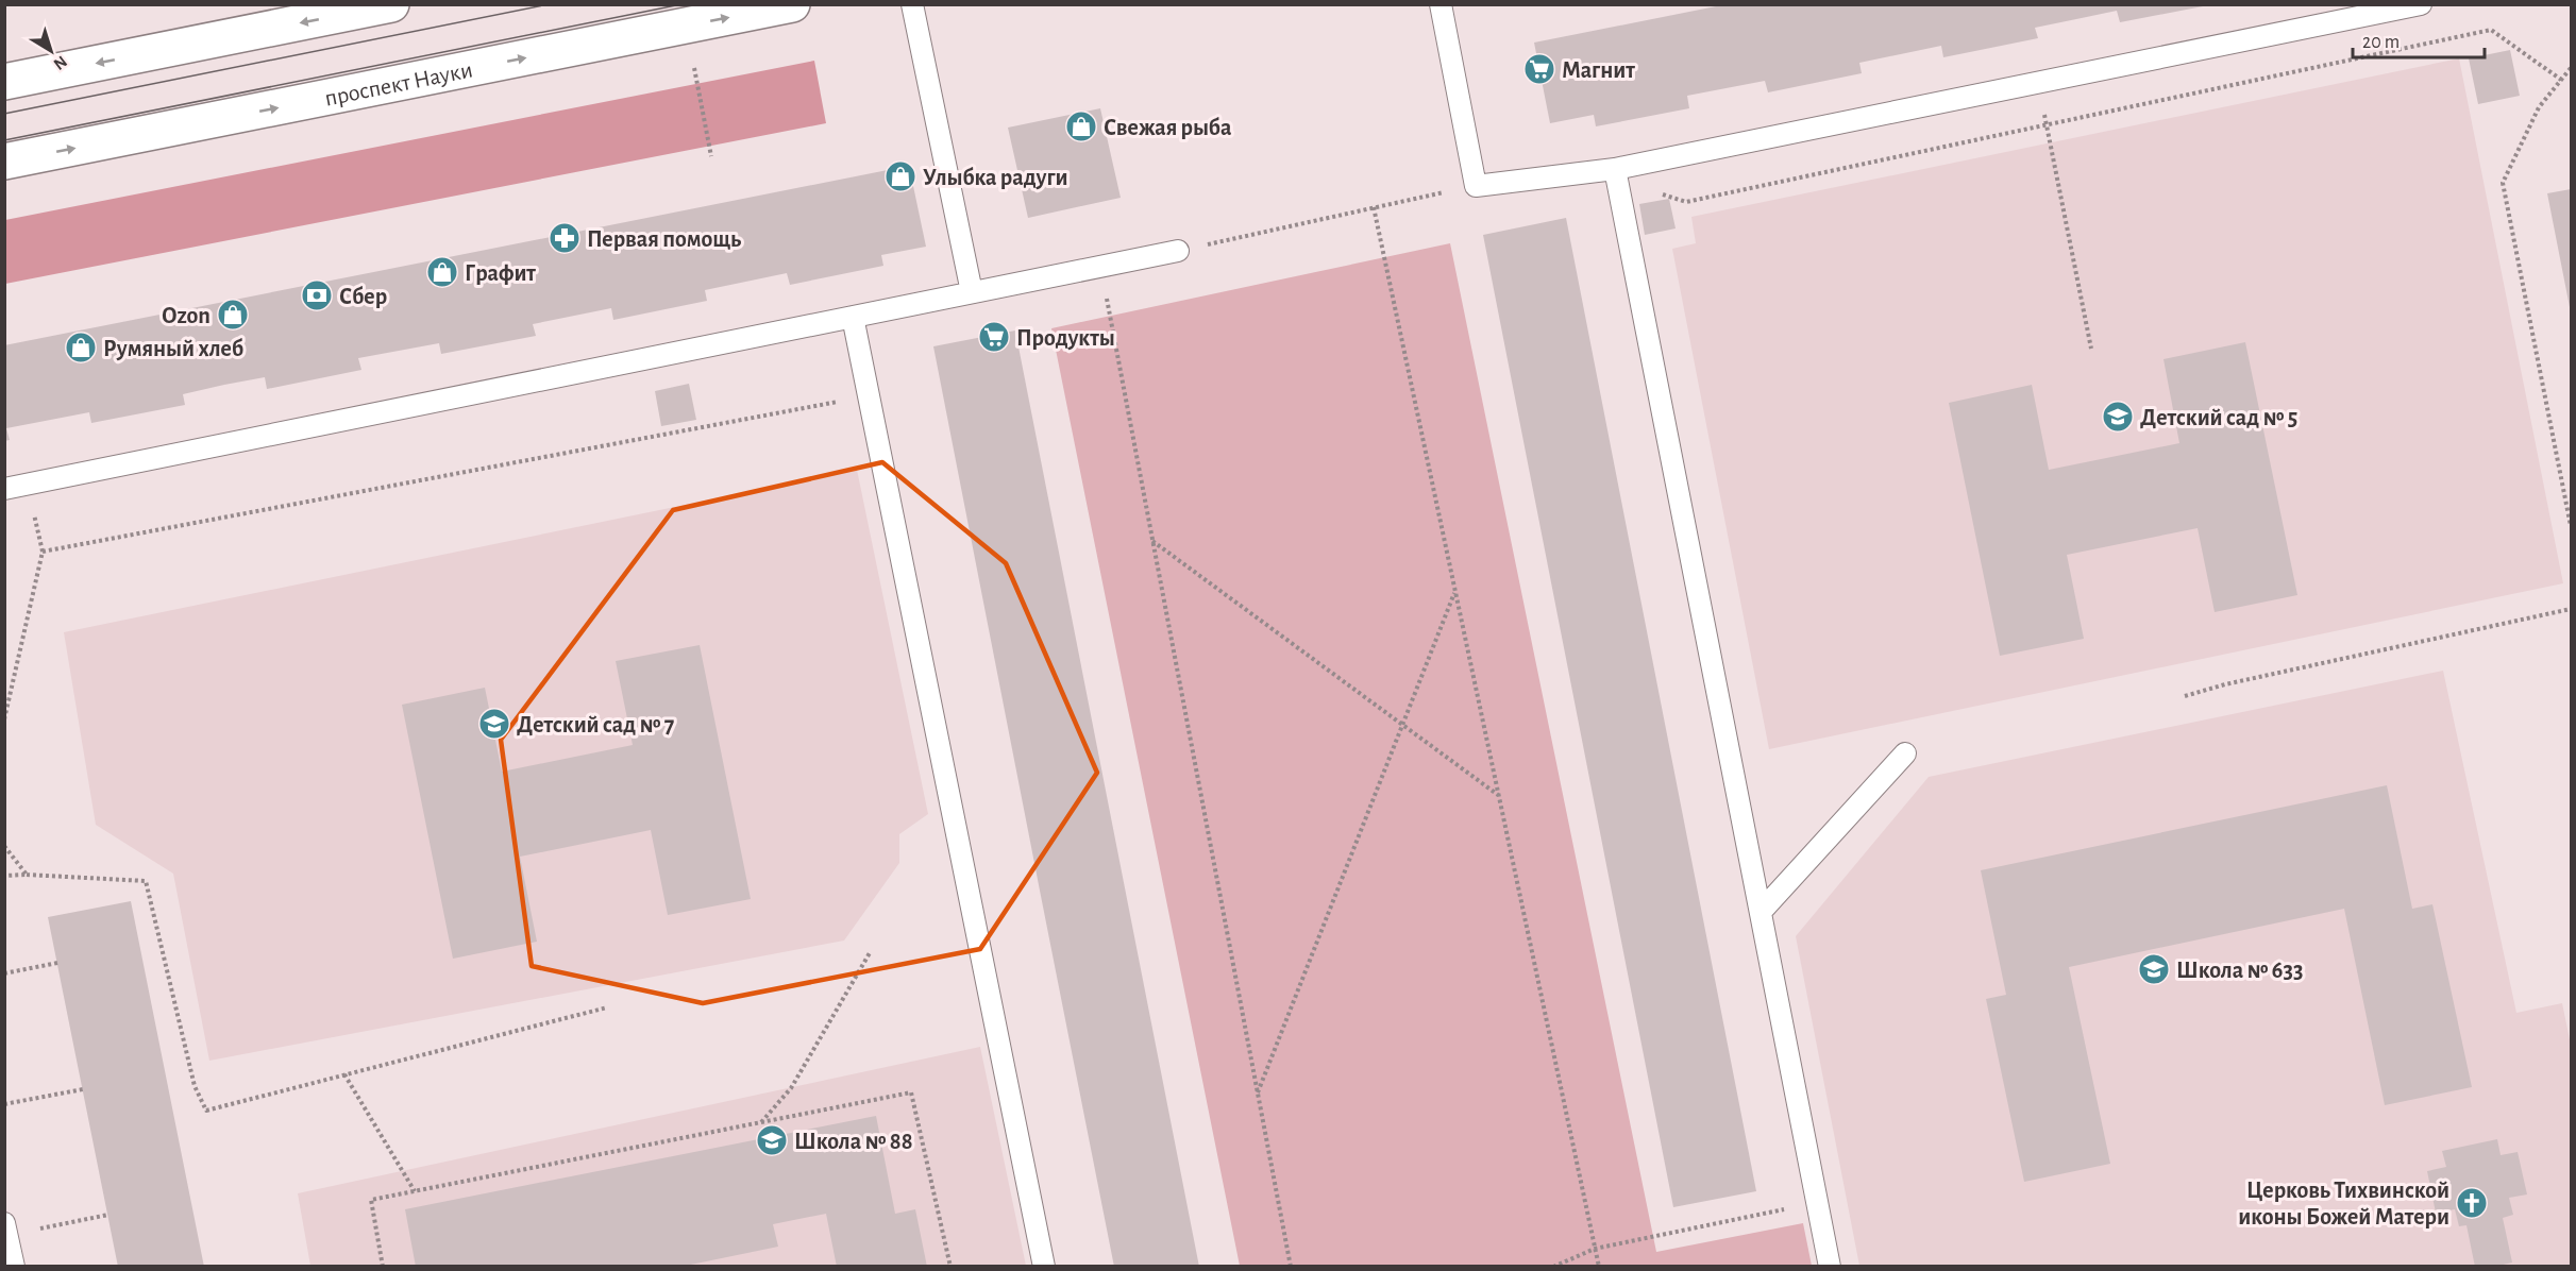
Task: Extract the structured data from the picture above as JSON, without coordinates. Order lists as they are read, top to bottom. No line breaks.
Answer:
{"streets":{"main road":["проспект Науки"]},"places":{"supermarket":["Магнит","Продукты"],"shop":["Свежая рыба","Улыбка радуги","Графит","Ozon","Румяный хлеб"],"pharmacy":["Первая помощь"],"bank":["Сбер"],"school or university":["Детский сад № 5","Детский сад № 7","Школа № 633","Школа № 88"],"church":["Церковь Тихвинской иконы Божей Матери"]},"scale_bar":"20 m","north":"bottom right"}
